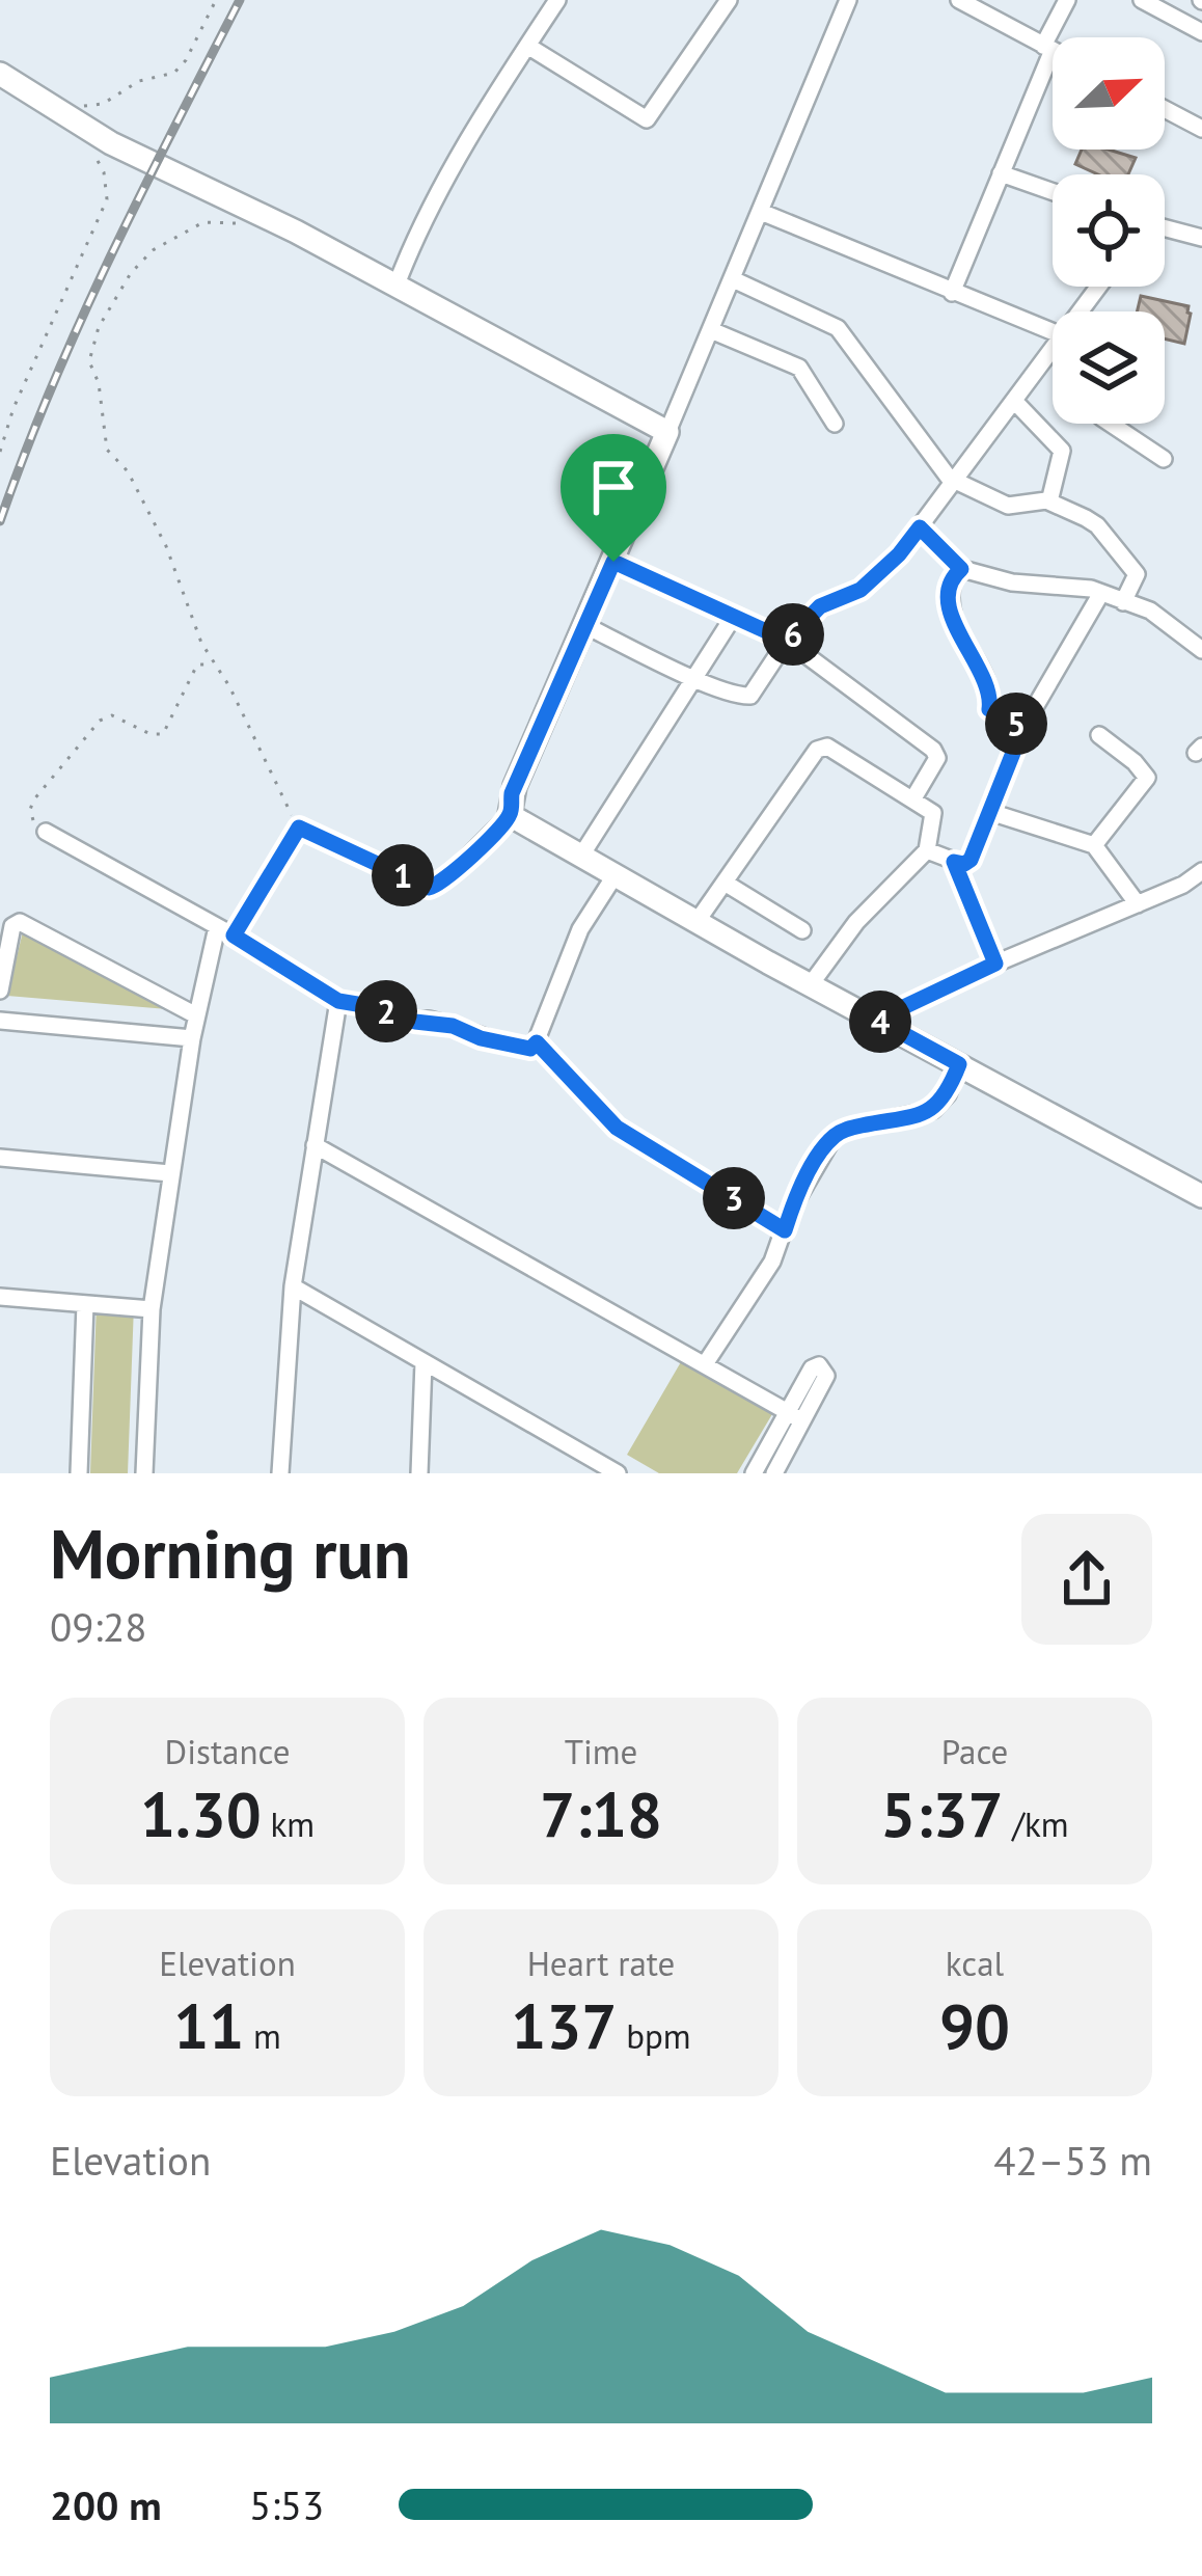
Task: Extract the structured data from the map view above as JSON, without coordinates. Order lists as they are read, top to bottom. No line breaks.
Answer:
{"north":"top right","page":{"pins":["6","5","1","2","4","3"],"heading":["Morning run","09:28"],"stats":[["Distance","1.30 km"],["Time","7:18"],["Pace","5:37 /km"],["Elevation","11 m"],["Heart rate","137 bpm"],["kcal","90"]],"chart":["Elevation","42–53 m"],"list":[{"name":"200 m","note":"5:53"}]}}
